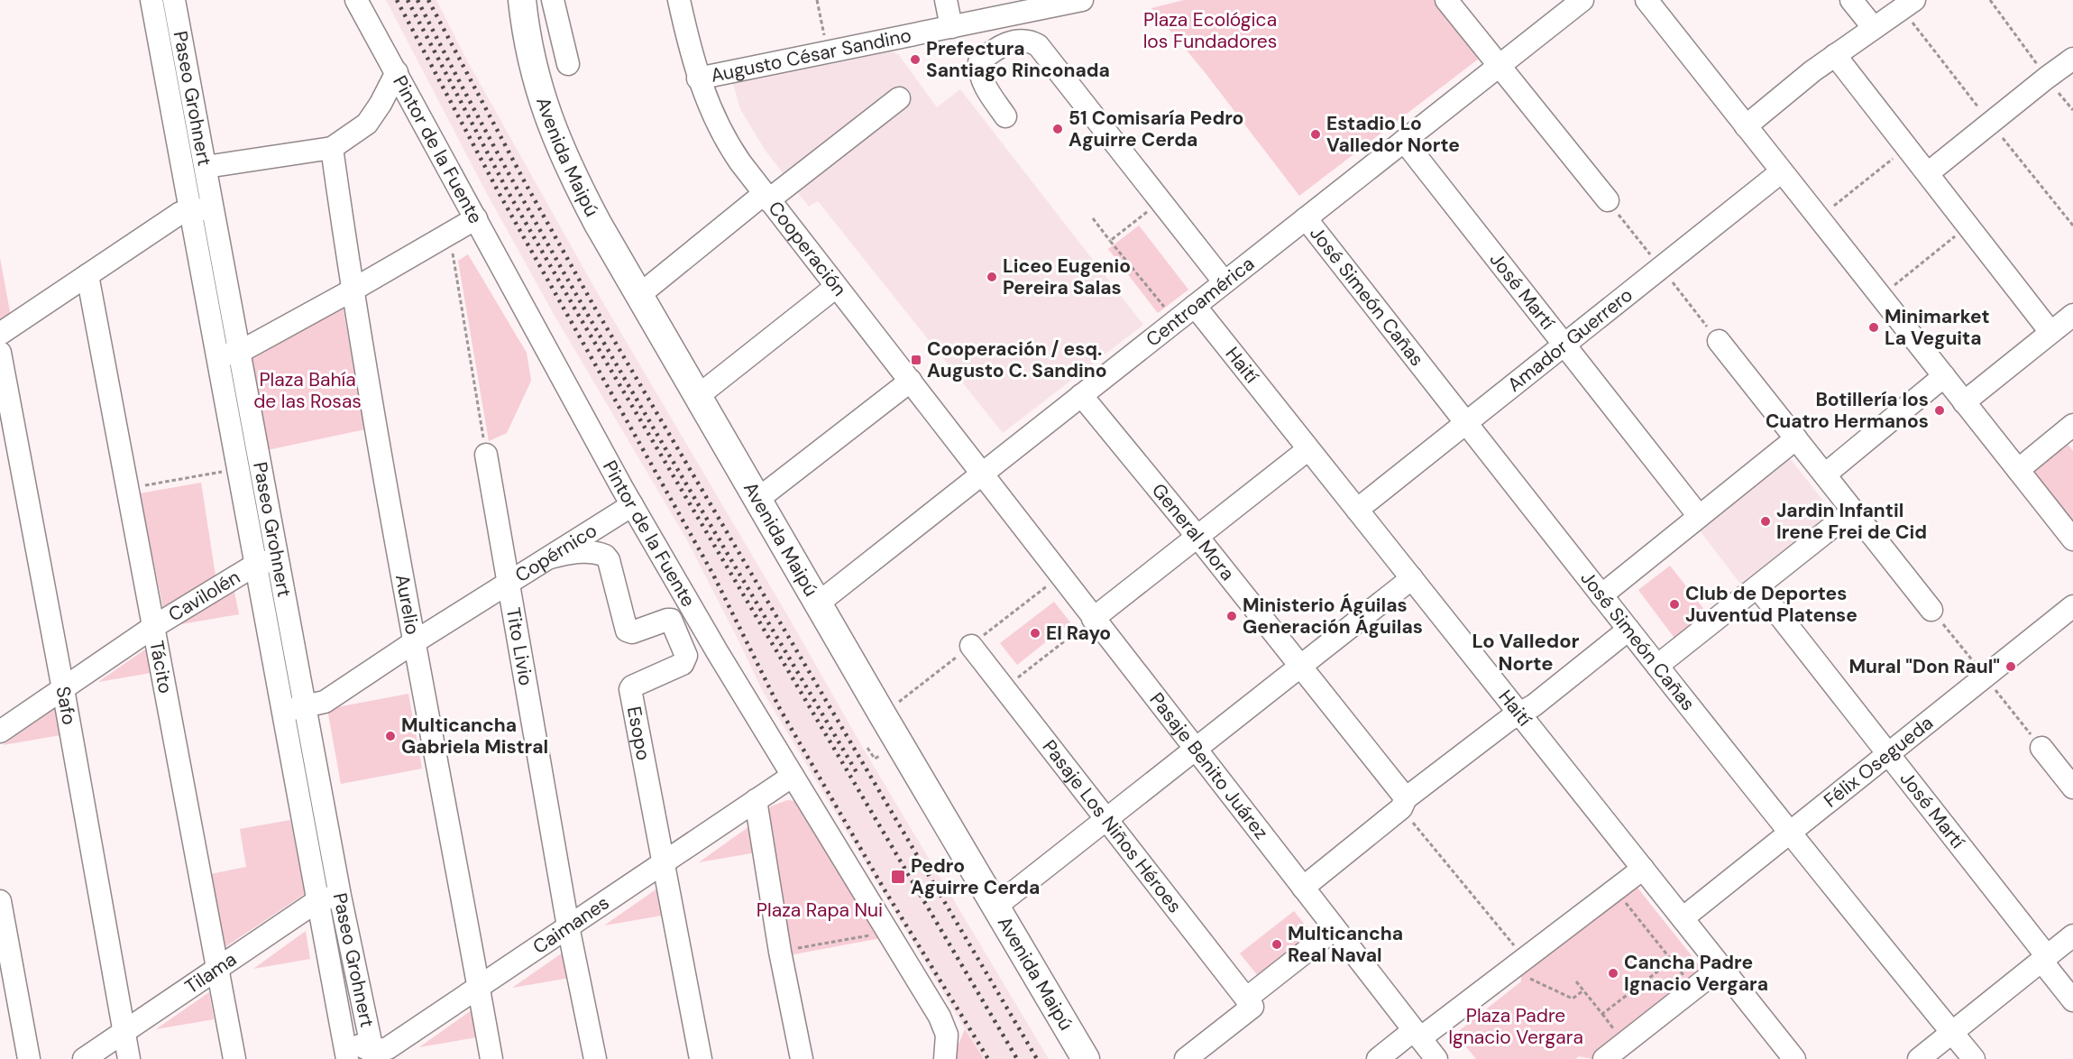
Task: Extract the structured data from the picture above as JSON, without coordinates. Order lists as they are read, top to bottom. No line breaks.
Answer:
{"streets":{"main road":["Avenida Maipú"],"street":["Augusto César Sandino","Paseo Grohnert","Pintor de la Fuente","Cooperación","José Martí","José Simeón Cañas","Centroamérica","Amador Guerrero","Haití","General Mora","Copérnico","Cavilolén","Aurelio","Tito Livio","Tácito","Safo","Esopo","Félix Osegueda","Pasaje Benito Juárez","Pasaje Los Niños Héroes","Caimanes","Tilama"]},"crossings":[["Augusto César Sandino","Cooperación"],["Paseo Grohnert","Copérnico"],["Paseo Grohnert","Cavilolén"],["Paseo Grohnert","Caimanes"],["Paseo Grohnert","Tilama"],["Pintor de la Fuente","Copérnico"],["Pintor de la Fuente","Caimanes"],["Avenida Maipú","Centroamérica"],["Cooperación","Centroamérica"],["Cooperación","Pasaje Benito Juárez"],["José Martí","Centroamérica"],["José Martí","Amador Guerrero"],["José Martí","Félix Osegueda"],["José Simeón Cañas","Centroamérica"],["José Simeón Cañas","Amador Guerrero"],["José Simeón Cañas","Félix Osegueda"],["Centroamérica","Haití"],["Centroamérica","General Mora"],["Centroamérica","Pasaje Benito Juárez"],["Amador Guerrero","Haití"],["Haití","Félix Osegueda"],["Copérnico","Aurelio"],["Copérnico","Tito Livio"],["Copérnico","Esopo"],["Cavilolén","Tácito"],["Cavilolén","Safo"],["Aurelio","Caimanes"],["Tito Livio","Caimanes"],["Tácito","Tilama"],["Safo","Tilama"],["Esopo","Caimanes"]],"districts":["Lo Valledor Norte"],"parks":["Plaza Ecológica los Fundadores","Plaza Bahía de las Rosas","Plaza Rapa Nui","Plaza Padre Ignacio Vergara"],"places":{"other":["Prefectura Santiago Rinconada","51 Comisaría Pedro Aguirre Cerda","Estadio Lo Valledor Norte","Liceo Eugenio Pereira Salas","Minimarket La Veguita","Botillería los Cuatro Hermanos","Jardin Infantil Irene Frei de Cid","Club de Deportes Juventud Platense","Ministerio Águilas Generación Águilas","El Rayo","Mural \"Don Raul\"","Multicancha Gabriela Mistral","Multicancha Real Naval","Cancha Padre Ignacio Vergara"],"transit":["Cooperación / esq. Augusto C. Sandino","Pedro Aguirre Cerda"]}}
